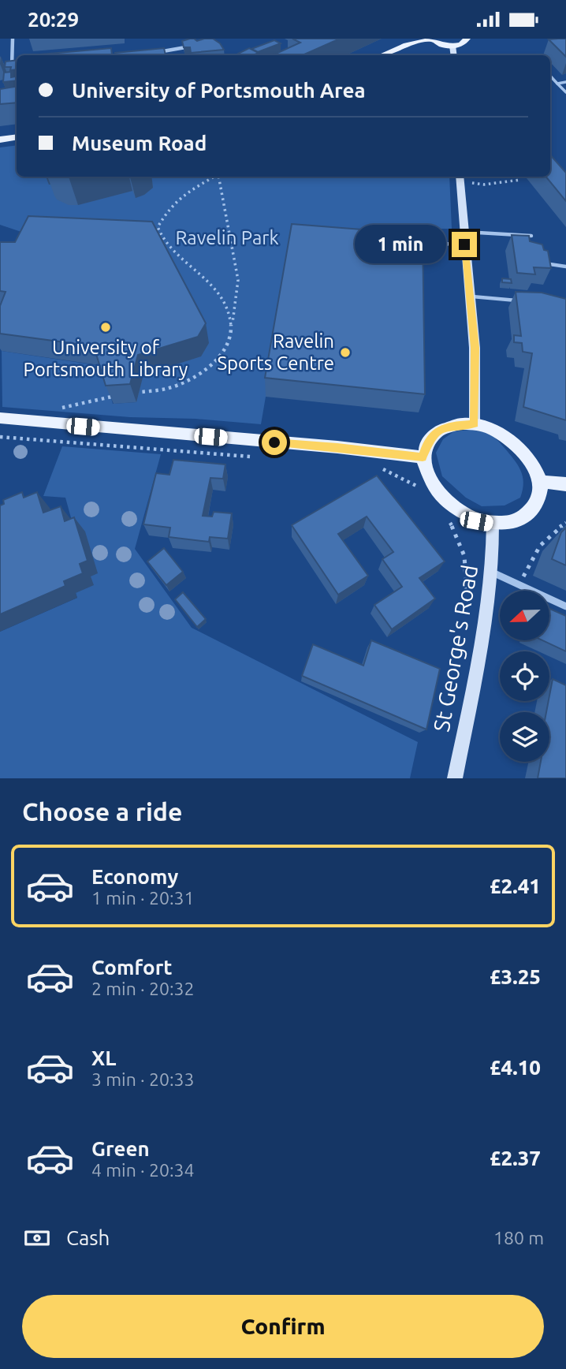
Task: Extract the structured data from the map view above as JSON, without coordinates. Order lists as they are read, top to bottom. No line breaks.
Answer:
{"streets":{"main road":["St George's Road"]},"parks":["Ravelin Park"],"places":["University of Portsmouth Library","Ravelin Sports Centre"],"north":"left","page":{"status":"20:29","banner":["University of Portsmouth Area","Museum Road"],"bubble":"1 min","heading":"Choose a ride","list":[{"name":"Economy","note":"1 min · 20:31","value":"£2.41"},{"name":"Comfort","note":"2 min · 20:32","value":"£3.25"},{"name":"XL","note":"3 min · 20:33","value":"£4.10"},{"name":"Green","note":"4 min · 20:34","value":"£2.37"}],"pay":["Cash","180 m"],"buttons":"Confirm"}}
